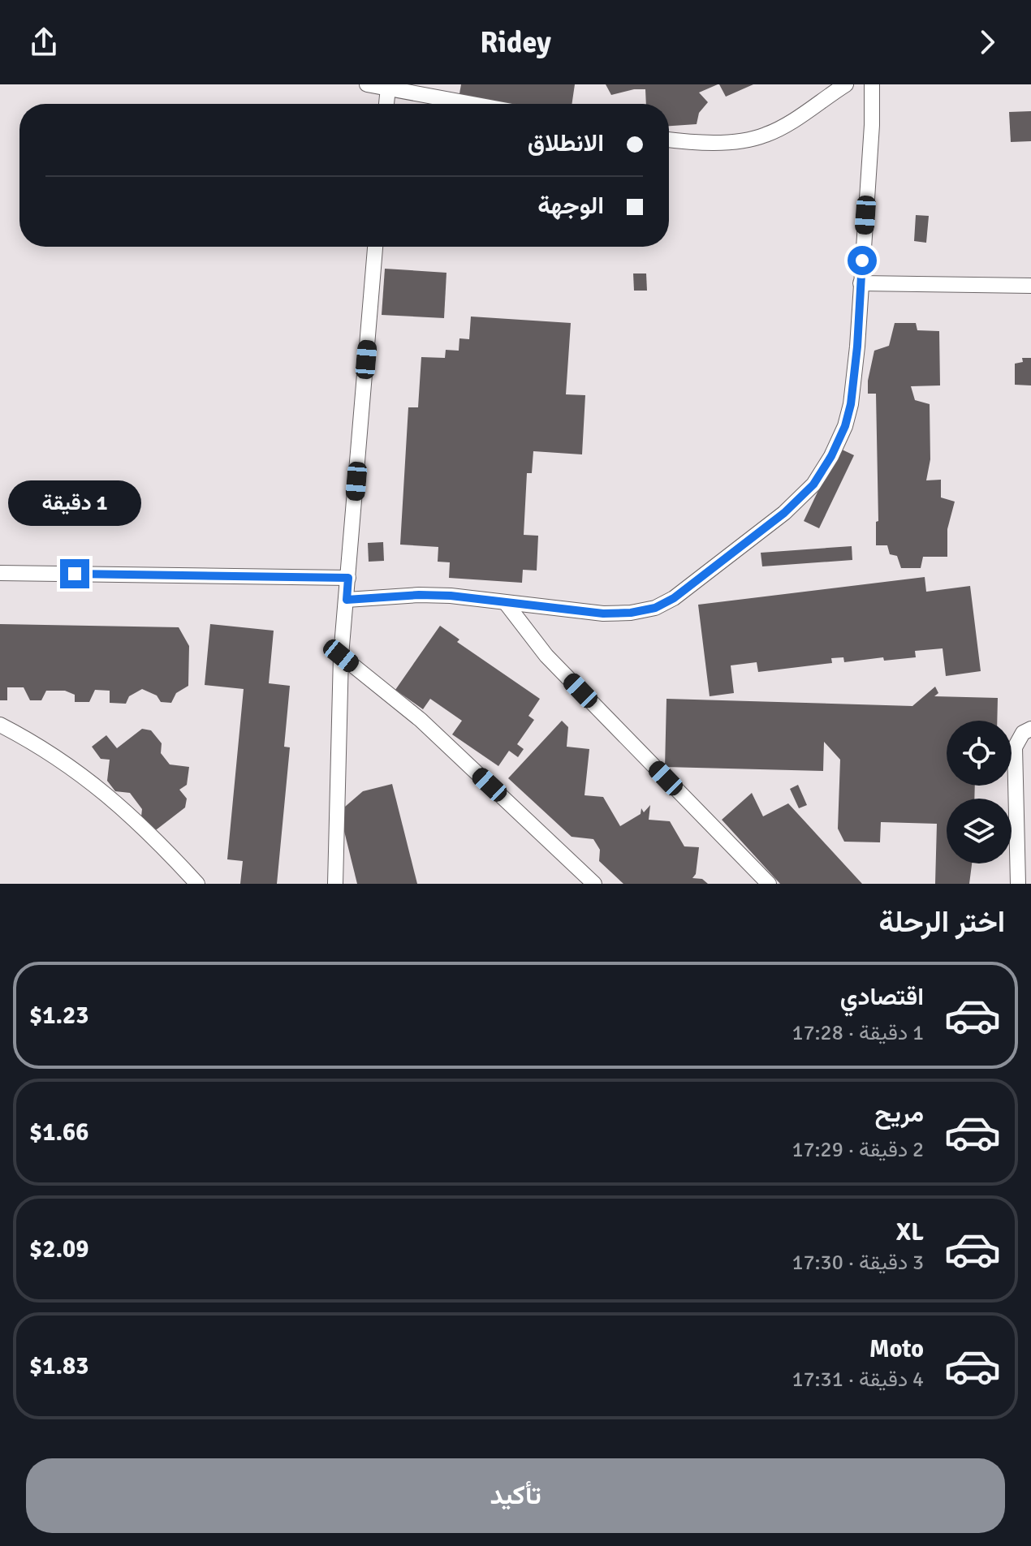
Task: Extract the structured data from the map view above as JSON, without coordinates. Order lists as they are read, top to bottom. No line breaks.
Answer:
{"page":{"header":"Ridey","banner":["الانطلاق","الوجهة"],"bubble":"1 دقيقة","heading":"اختر الرحلة","list":[{"name":"اقتصادي","note":"1 دقيقة · 17:28","value":"$1.23"},{"name":"مريح","note":"2 دقيقة · 17:29","value":"$1.66"},{"name":"XL","note":"3 دقيقة · 17:30","value":"$2.09"},{"name":"Moto","note":"4 دقيقة · 17:31","value":"$1.83"}],"buttons":"تأكيد"}}
